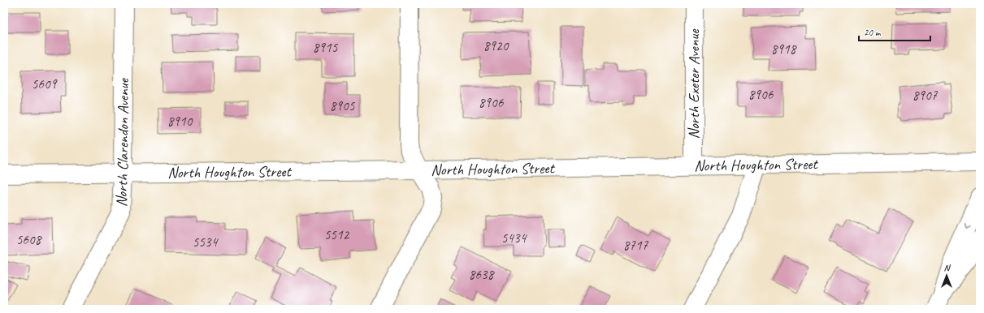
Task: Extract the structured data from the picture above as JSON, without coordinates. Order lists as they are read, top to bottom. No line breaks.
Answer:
{"streets":{"street":["North Exeter Avenue","North Clarendon Avenue","North Houghton Street"]},"crossings":[["North Exeter Avenue","North Houghton Street"],["North Clarendon Avenue","North Houghton Street"]],"house_numbers":["8920","8915","8918","5609","8906","8907","8906","8905","8910","5512","5434","5608","5534","8717","8638"],"scale_bar":"20 m","north":"top"}
